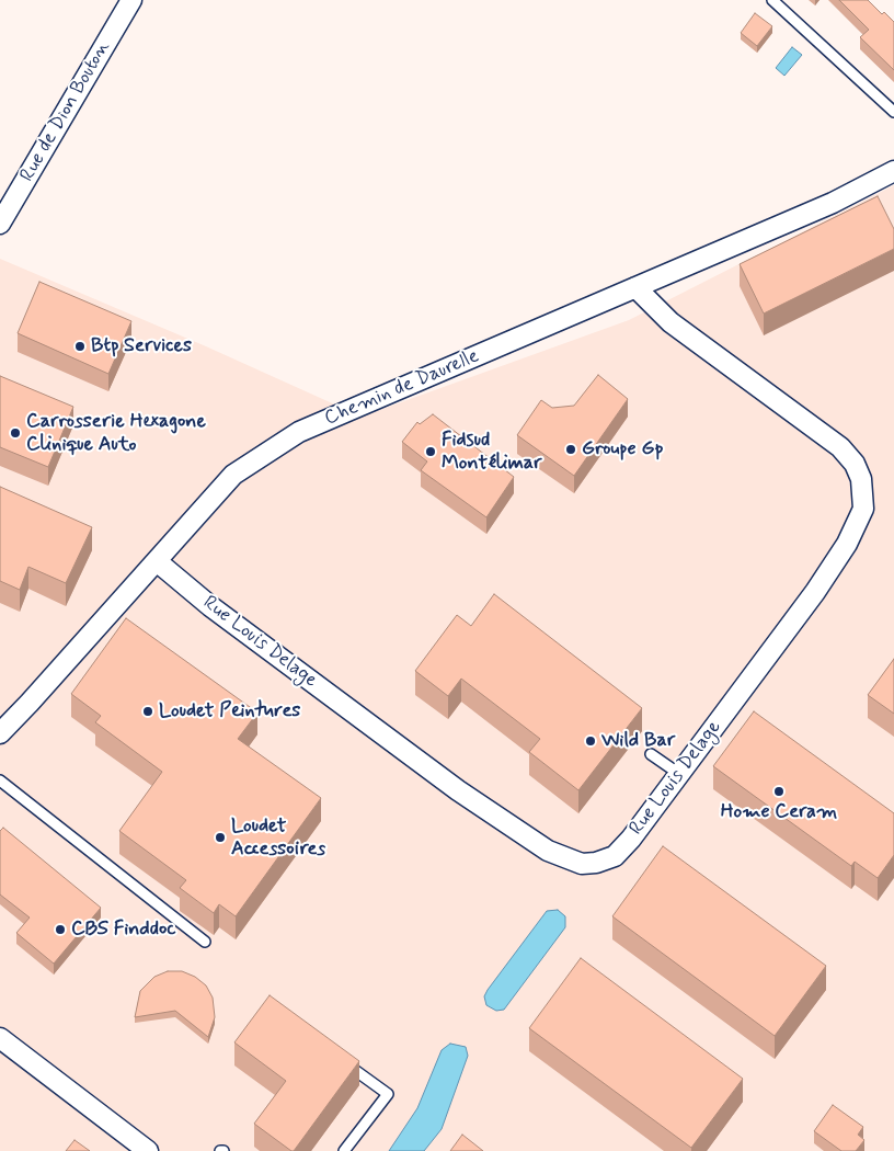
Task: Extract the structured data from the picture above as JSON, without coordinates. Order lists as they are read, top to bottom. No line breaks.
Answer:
{"streets":{"street":["Rue de Dion Bouton","Chemin de Daurelle","Rue Louis Delage"]},"crossings":[["Chemin de Daurelle","Rue Louis Delage"]],"places":["Btp Services","Carrosserie Hexagone Clinique Auto","Groupe Gp","Fidsud Montélimar","Loudet Peintures","Wild Bar","Home Ceram","Loudet Accessoires","CBS Finddoc"]}
